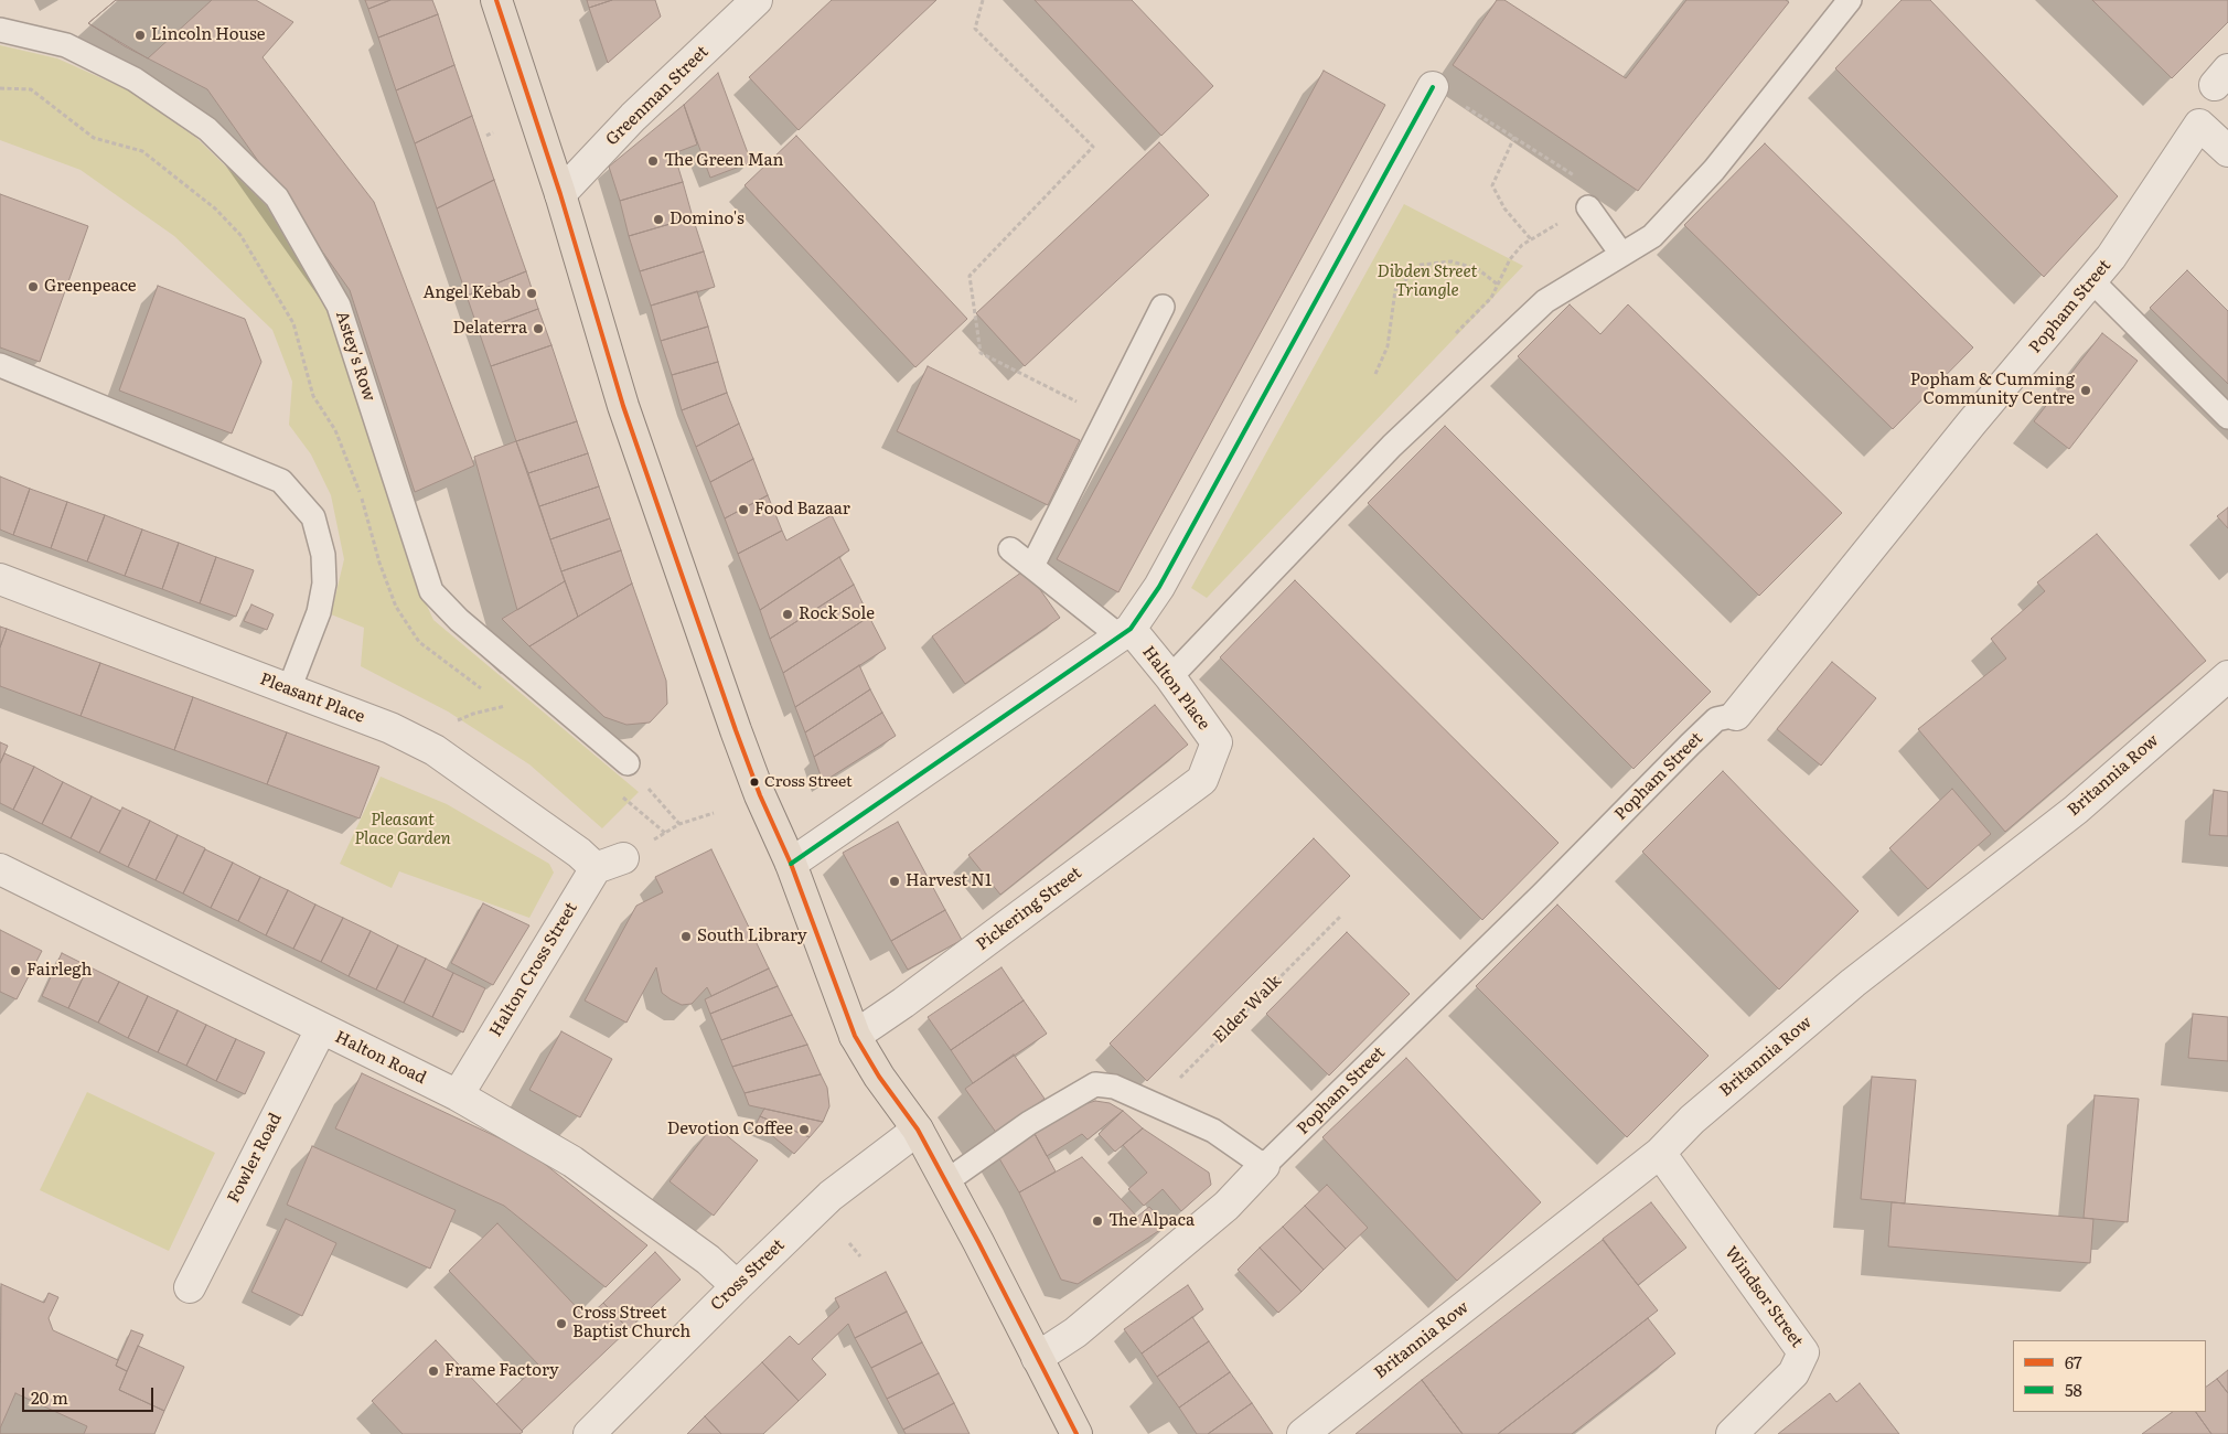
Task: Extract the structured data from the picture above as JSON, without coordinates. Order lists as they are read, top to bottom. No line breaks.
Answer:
{"streets":{"street":["Greenman Street","Popham Street","Halton Place","Pleasant Place","Britannia Row","Pickering Street","Halton Cross Street","Halton Road","Fowler Road","Cross Street","Windsor Street"],"lane":["Astey's Row"],"path":["Elder Walk"]},"crossings":[["Halton Place","Pickering Street"],["Pleasant Place","Halton Cross Street"],["Britannia Row","Windsor Street"],["Halton Cross Street","Halton Road"],["Halton Road","Fowler Road"],["Halton Road","Cross Street"]],"parks":["Dibden Street Triangle","Pleasant Place Garden"],"places":["Lincoln House","The Green Man","Domino's","Greenpeace","Angel Kebab","Delaterra","Popham & Cumming Community Centre","Food Bazaar","Rock Sole","Cross Street","Harvest N1","South Library","Fairlegh","Devotion Coffee","The Alpaca","Cross Street Baptist Church","Frame Factory"],"lines":["transit line 67","transit line 58"],"legend":["67","58"],"scale_bar":"20 m"}
